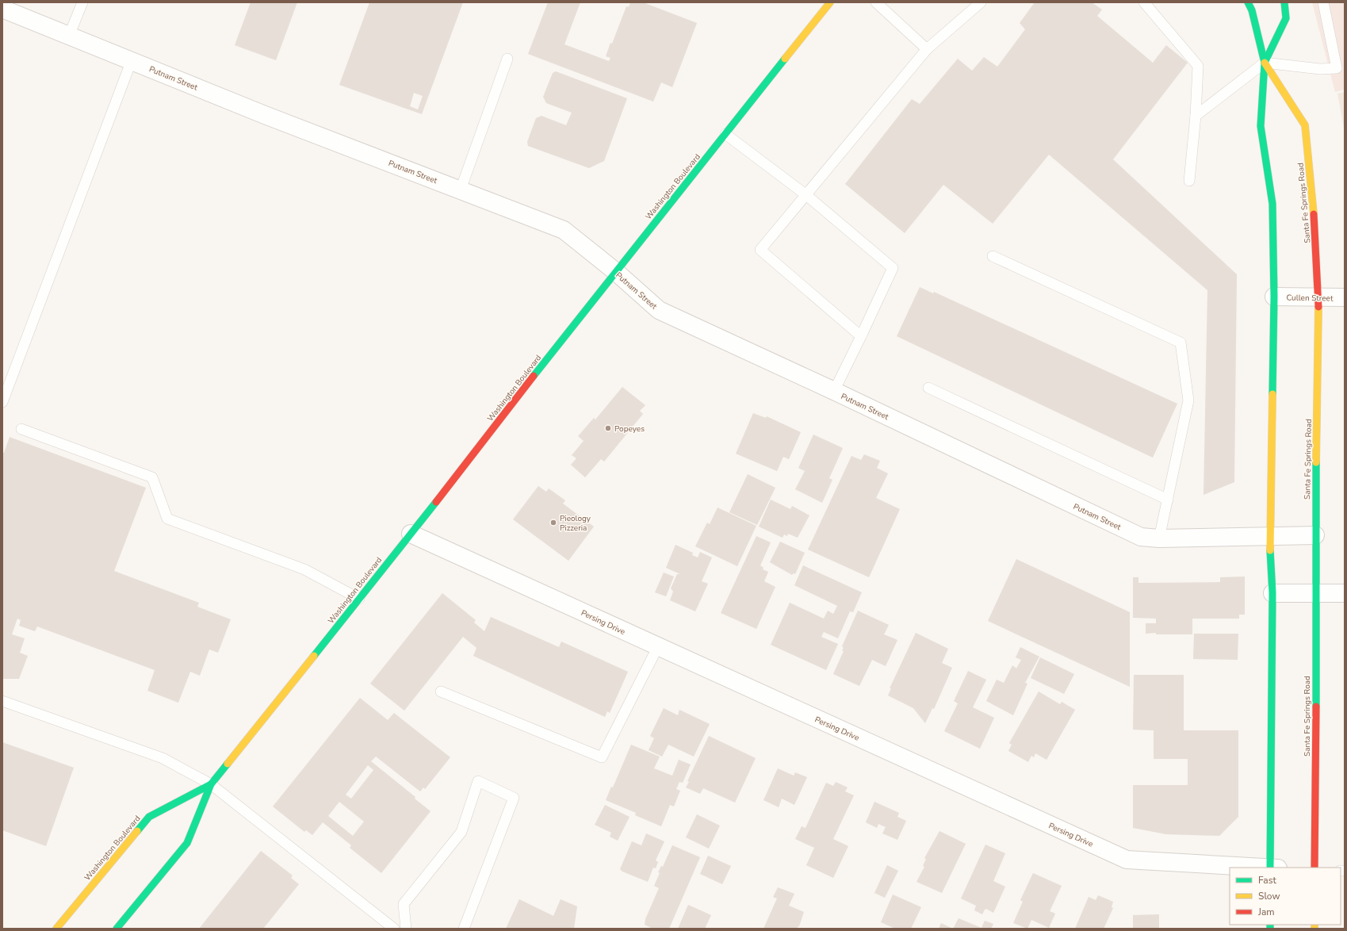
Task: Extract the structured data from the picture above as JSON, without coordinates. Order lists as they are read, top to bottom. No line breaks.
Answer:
{"streets":{"main road":["Washington Boulevard","Santa Fe Springs Road"],"street":["Putnam Street","Cullen Street","Persing Drive"]},"crossings":[["Putnam Street","Washington Boulevard"],["Putnam Street","Santa Fe Springs Road"],["Washington Boulevard","Persing Drive"],["Santa Fe Springs Road","Cullen Street"]],"places":["Popeyes","Pieology Pizzeria"],"legend":["Fast","Slow","Jam"]}
